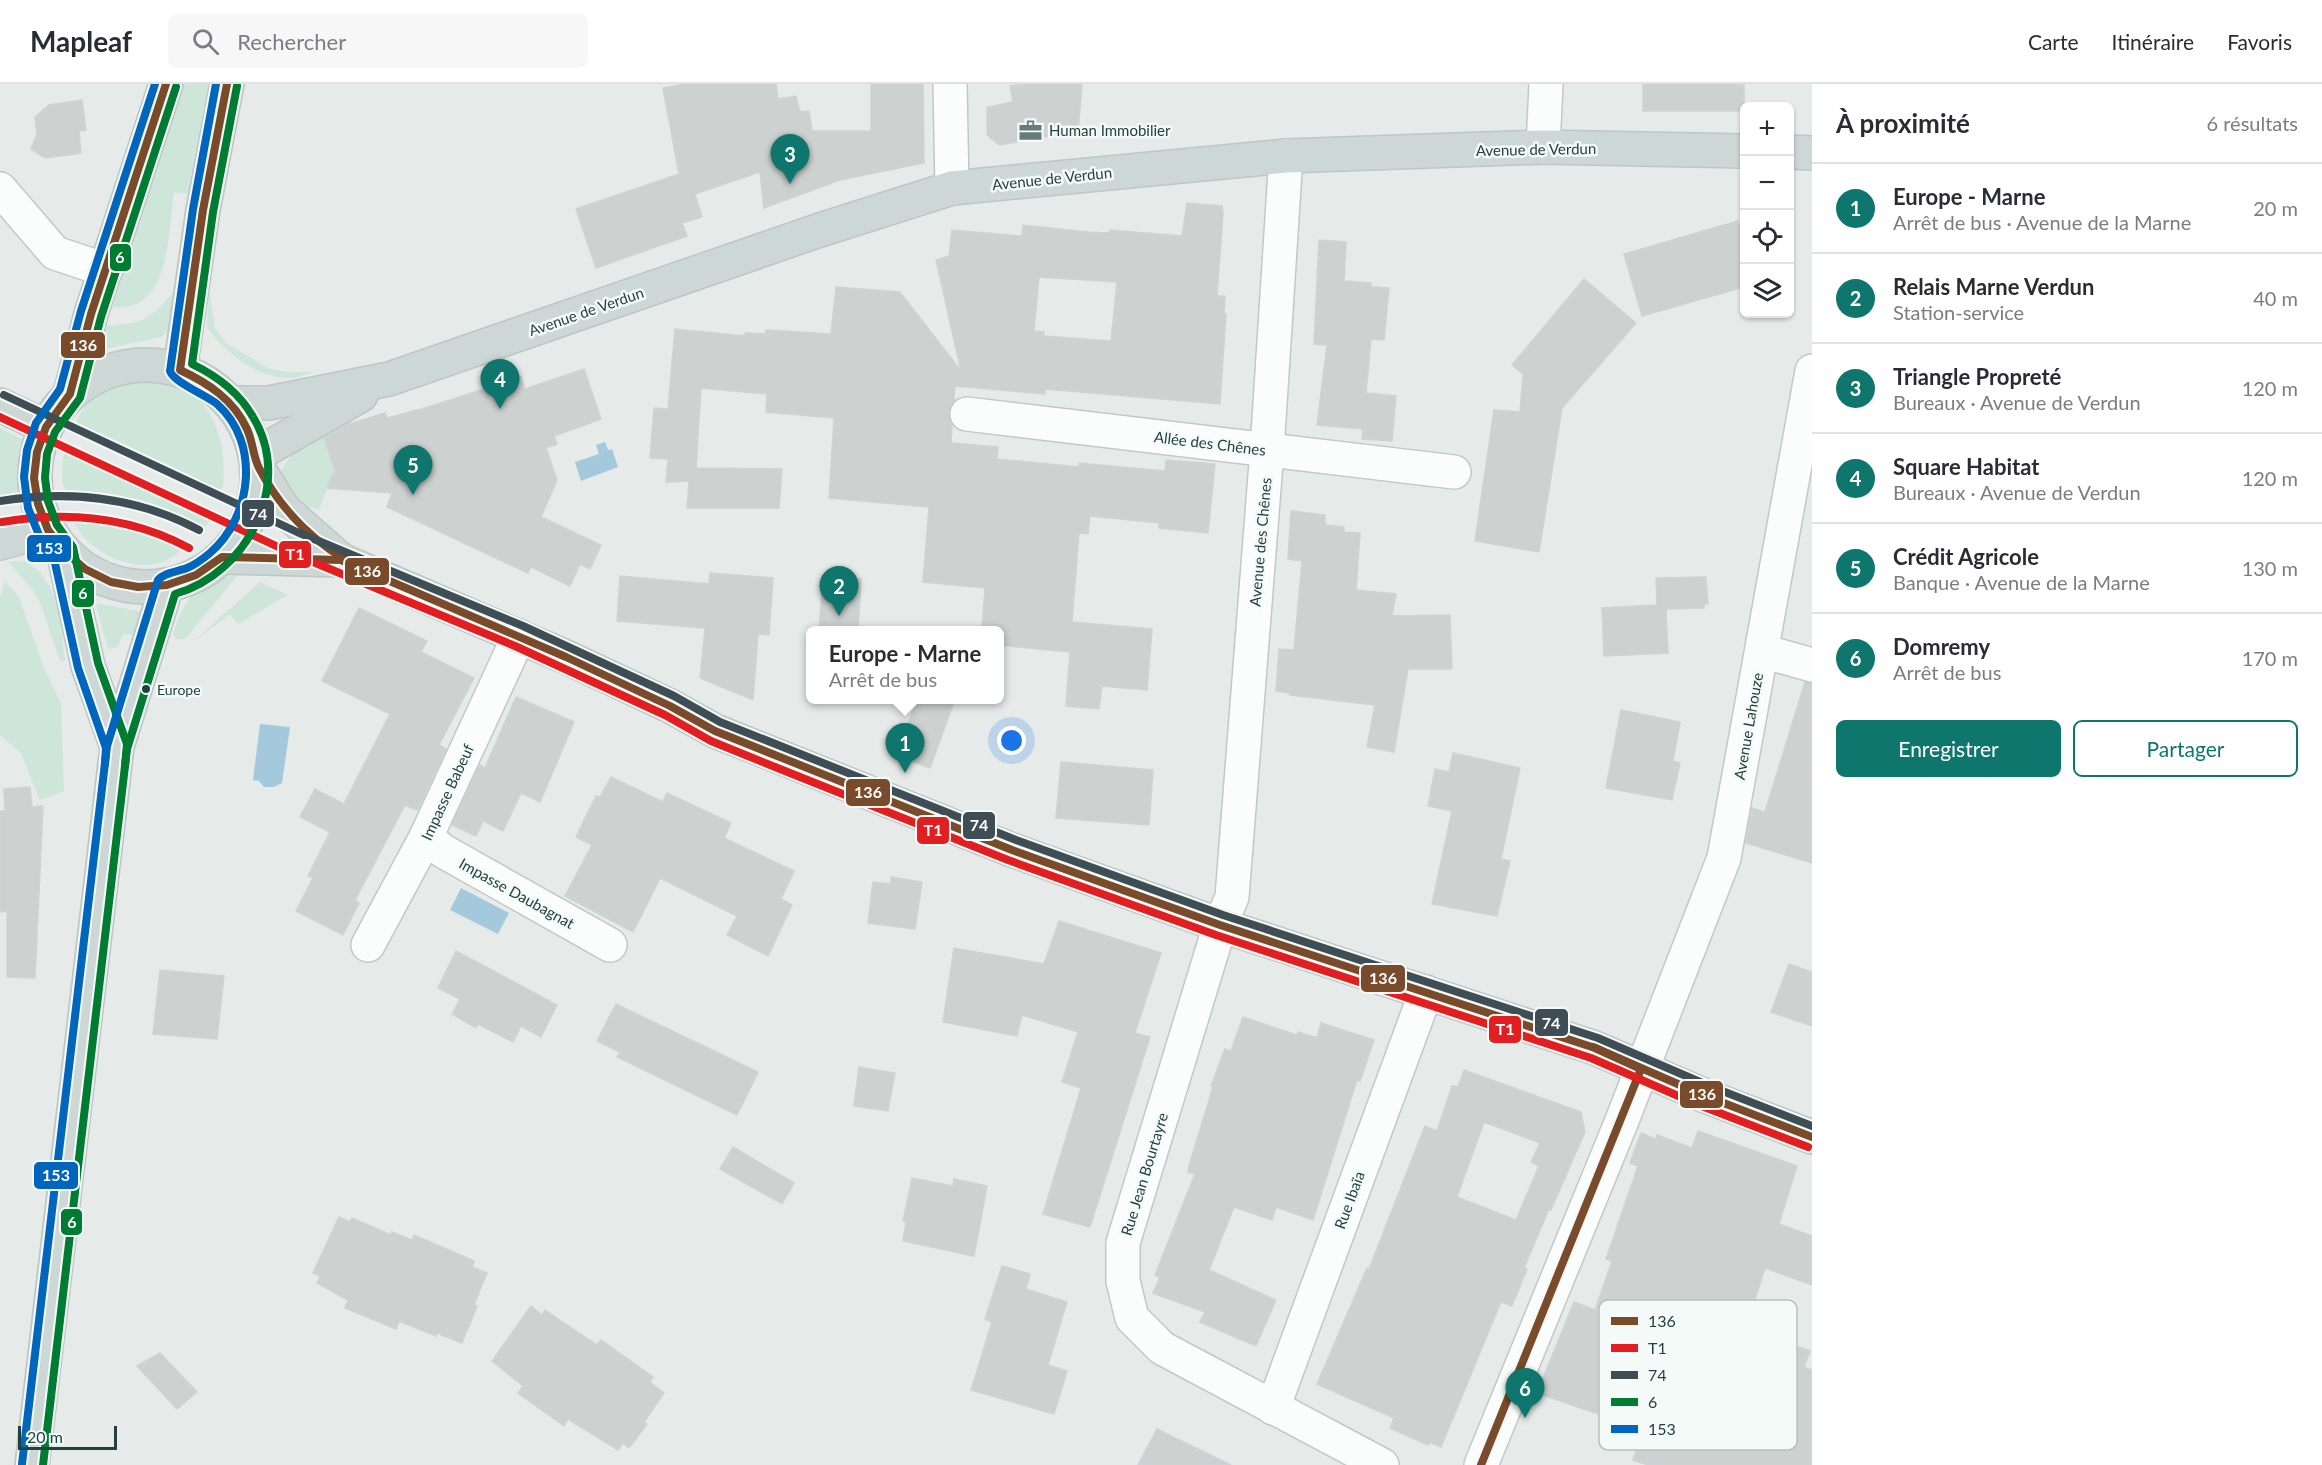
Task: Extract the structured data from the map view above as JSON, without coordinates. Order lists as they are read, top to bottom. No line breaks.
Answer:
{"streets":{"main road":["Avenue de Verdun"],"street":["Allée des Chênes","Avenue des Chênes","Avenue Lahouze","Impasse Babeuf","Impasse Daubagnat","Rue Jean Bourtayre","Rue Ibaïa"]},"crossings":[["Avenue de Verdun","Avenue des Chênes"],["Allée des Chênes","Avenue des Chênes"],["Avenue des Chênes","Rue Jean Bourtayre"],["Impasse Babeuf","Impasse Daubagnat"],["Rue Jean Bourtayre","Rue Ibaïa"]],"places":{"office":["Human Immobilier"],"other":["Europe"]},"lines":["transit line 136","transit line 153","transit line 6","transit line 74","transit line T1"],"legend":["136","T1","74","6","153"],"scale_bar":"20 m","page":{"header":"Mapleaf","search":"Rechercher","nav":["Carte","Itinéraire","Favoris"],"heading":["À proximité","6 résultats"],"map_buttons":["+","−"],"pins":["3","4","5","2","1","6"],"list":[{"mark":"1","name":"Europe - Marne","note":"Arrêt de bus · Avenue de la Marne","value":"20 m"},{"mark":"2","name":"Relais Marne Verdun","note":"Station-service","value":"40 m"},{"mark":"3","name":"Triangle Propreté","note":"Bureaux · Avenue de Verdun","value":"120 m"},{"mark":"4","name":"Square Habitat","note":"Bureaux · Avenue de Verdun","value":"120 m"},{"mark":"5","name":"Crédit Agricole","note":"Banque · Avenue de la Marne","value":"130 m"},{"mark":"6","name":"Domremy","note":"Arrêt de bus","value":"170 m"}],"popup":["Europe - Marne","Arrêt de bus"],"buttons":["Enregistrer","Partager"],"scale":"20 m"}}
